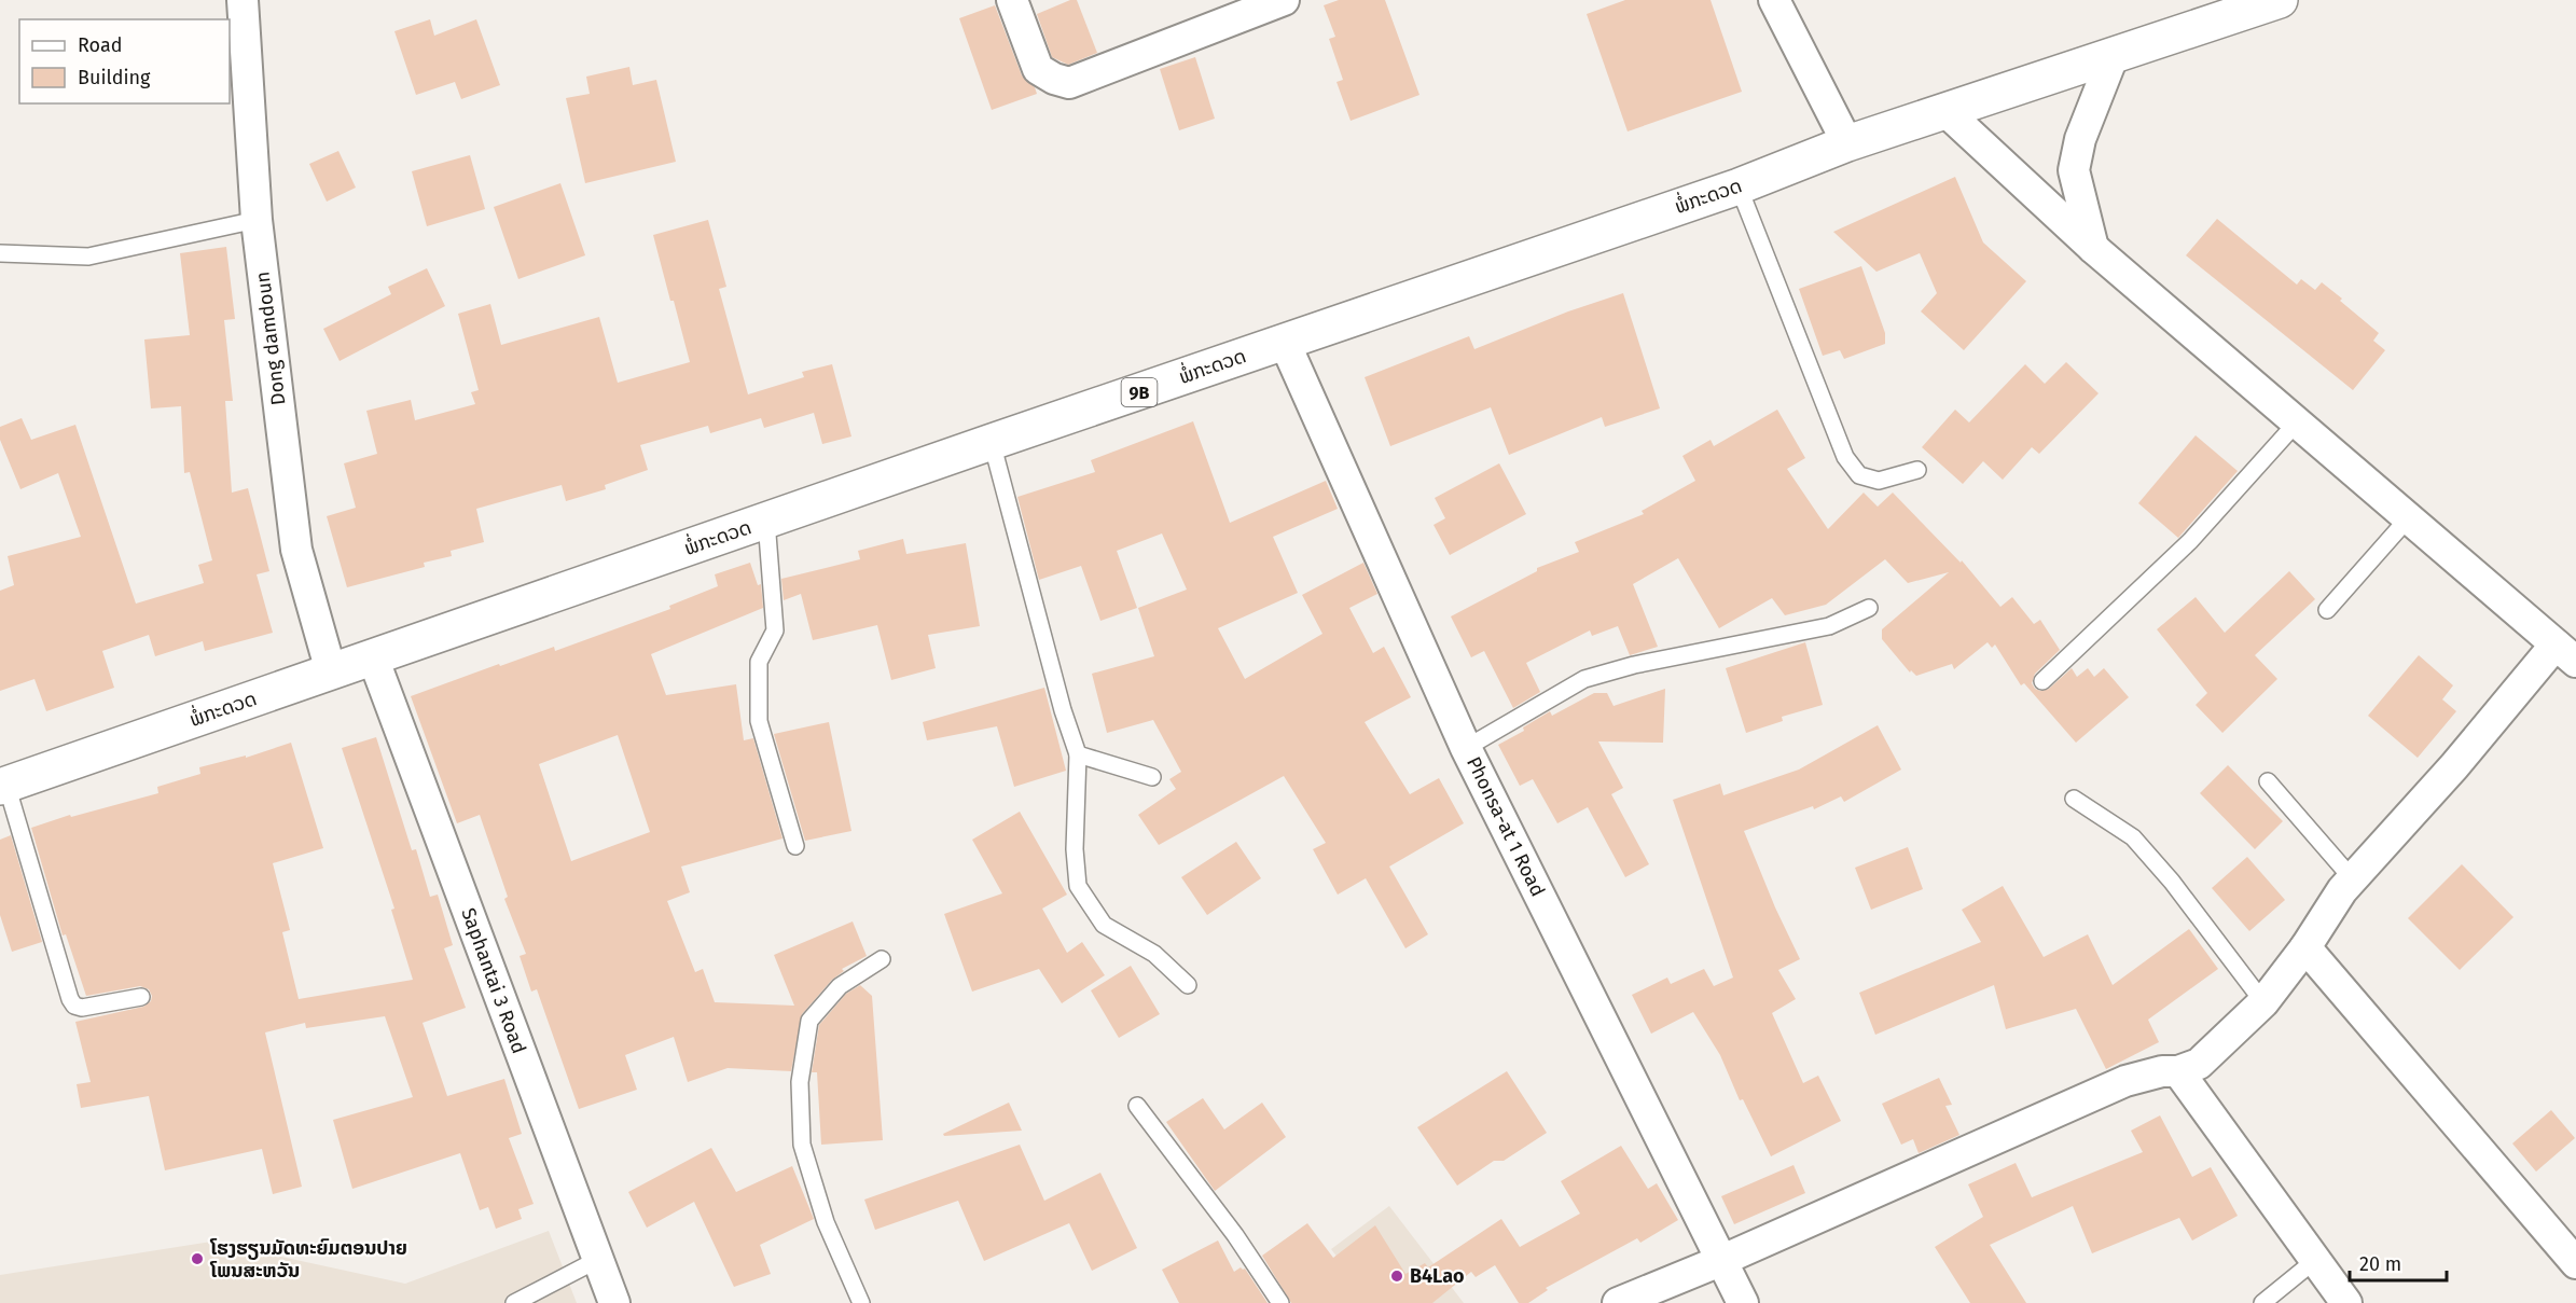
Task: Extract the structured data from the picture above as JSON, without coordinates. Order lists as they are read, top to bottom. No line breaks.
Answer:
{"streets":{"main road":["ພໍ່ກະດວດ","9B"],"street":["Dong damdoun","Phonsa-at 1 Road","Saphantai 3 Road"]},"crossings":[["ພໍ່ກະດວດ","Dong damdoun"],["ພໍ່ກະດວດ","Phonsa-at 1 Road"],["ພໍ່ກະດວດ","Saphantai 3 Road"]],"places":["ໂຮງຮຽນມັດທະຍົມຕອນປາຍ ໂພນສະຫວັນ","B4Lao"],"legend":["Road","Building"],"scale_bar":"20 m"}
